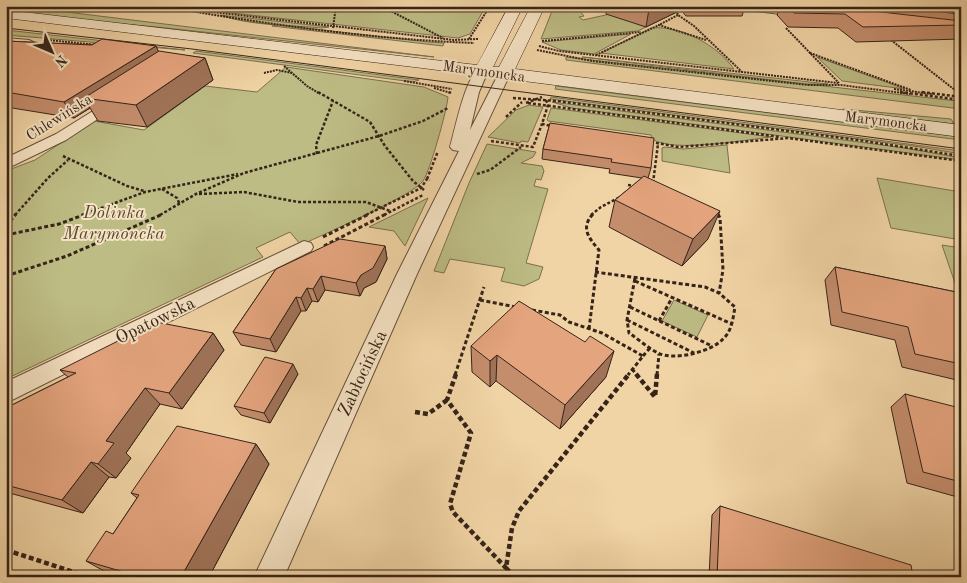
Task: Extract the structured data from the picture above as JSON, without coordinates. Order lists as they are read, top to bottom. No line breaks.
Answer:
{"streets":{"main road":["Marymoncka"],"street":["Chlewińska","Opatowska","Zabłocińska"]},"crossings":[["Marymoncka","Zabłocińska"]],"parks":["Dolinka Marymoncka"],"north":"bottom right"}
